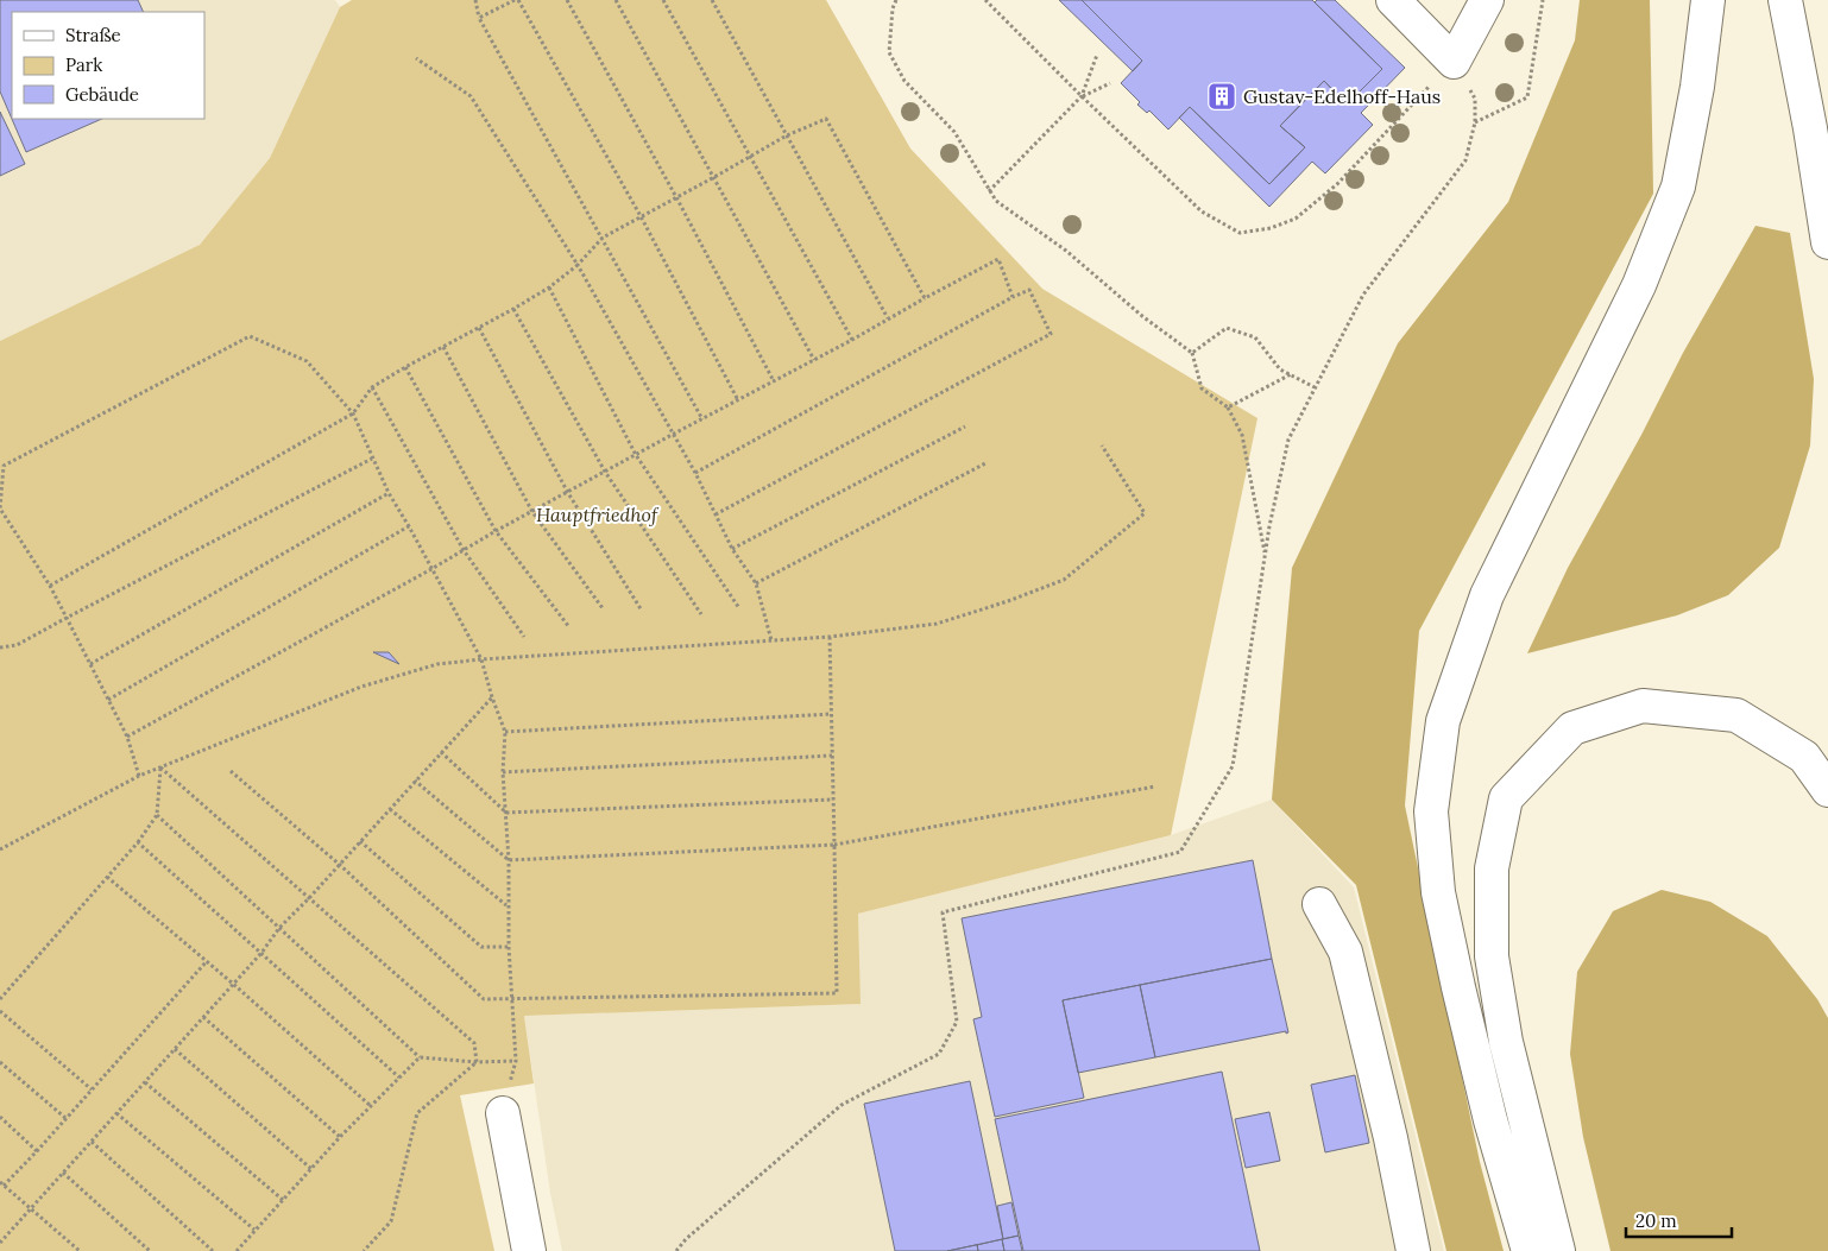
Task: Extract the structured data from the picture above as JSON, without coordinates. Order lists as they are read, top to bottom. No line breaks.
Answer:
{"parks":["Hauptfriedhof"],"places":{"building":["Gustav-Edelhoff-Haus"]},"legend":["Straße","Park","Gebäude"],"scale_bar":"20 m"}
